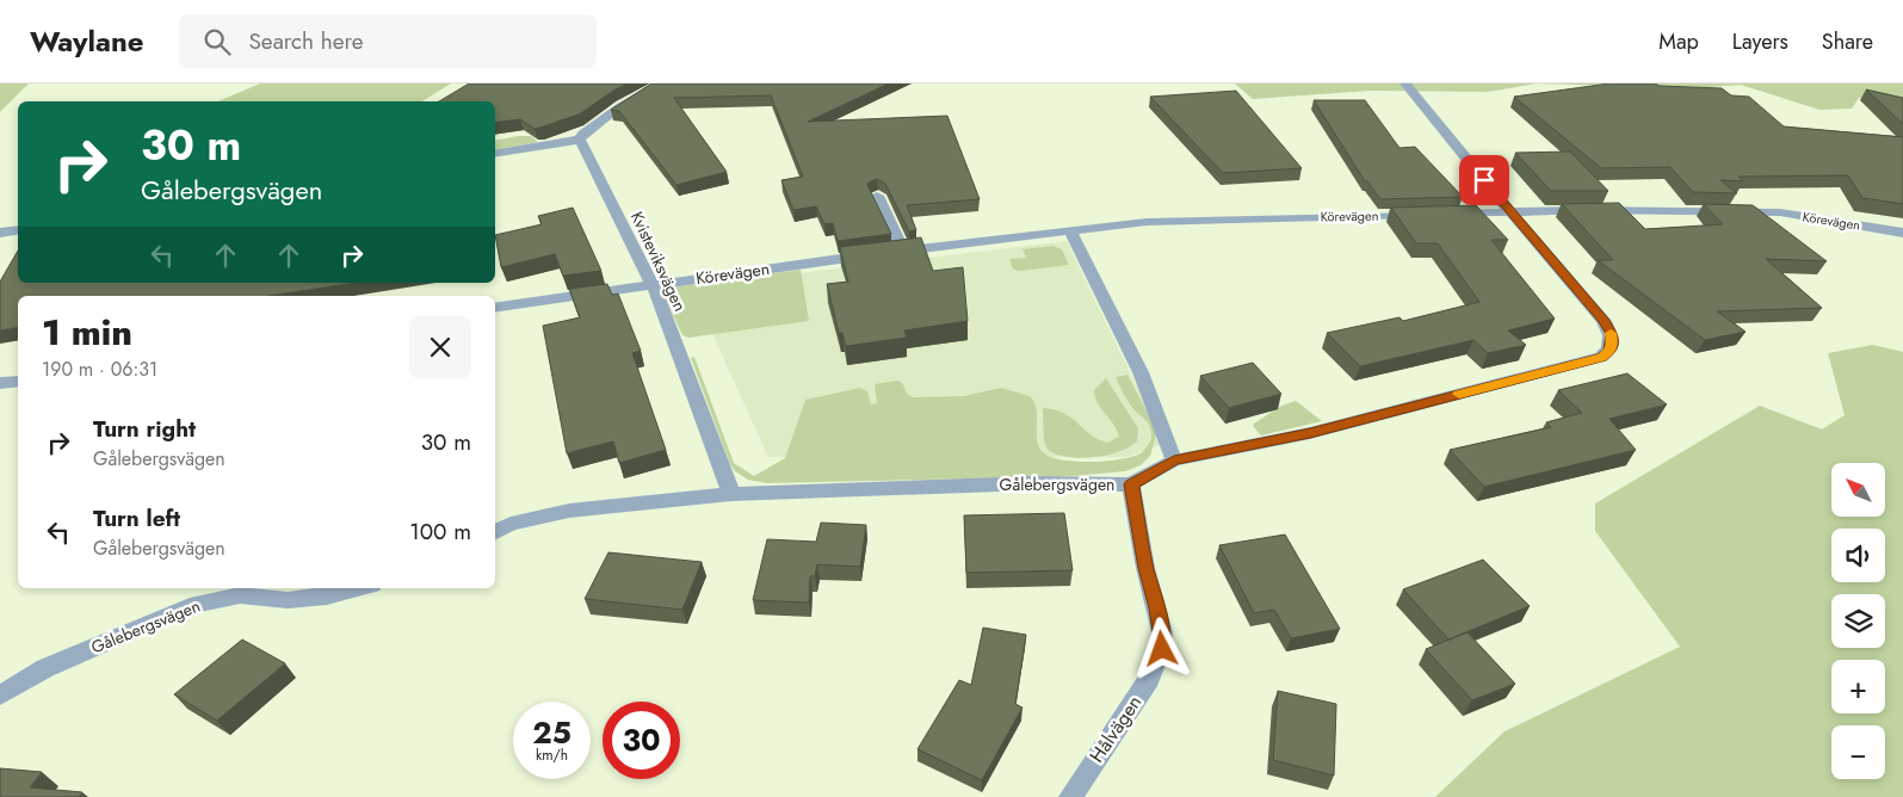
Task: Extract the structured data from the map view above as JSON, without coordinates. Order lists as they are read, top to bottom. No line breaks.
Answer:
{"streets":{"street":["Körevägen","Kvisteviksvägen","Gålebergsvägen","Hålvägen"]},"crossings":[["Körevägen","Kvisteviksvägen"],["Körevägen","Gålebergsvägen"],["Kvisteviksvägen","Gålebergsvägen"],["Gålebergsvägen","Hålvägen"]],"north":"top left","page":{"header":"Waylane","search":"Search here","nav":["Map","Layers","Share"],"turn":["30 m","Gålebergsvägen"],"heading":["1 min","190 m · 06:31"],"list":[{"name":"Turn right","note":"Gålebergsvägen","value":"30 m"},{"name":"Turn left","note":"Gålebergsvägen","value":"100 m"}],"map_buttons":["+","−"],"speed":"25 km/h","limit":"30"}}
